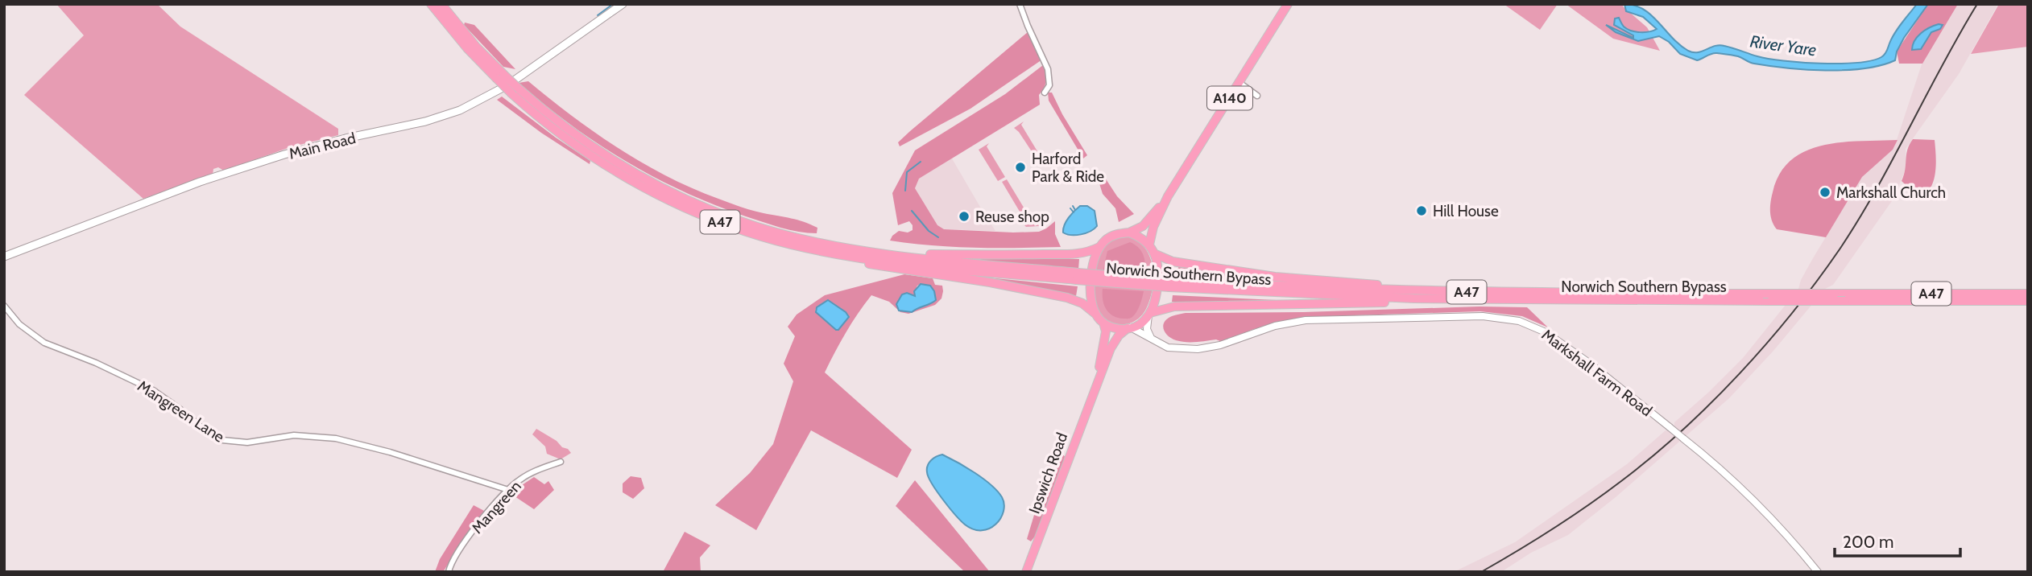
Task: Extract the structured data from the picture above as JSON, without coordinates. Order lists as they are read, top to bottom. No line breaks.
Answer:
{"streets":{"highway":["A140","A47","Norwich Southern Bypass","Ipswich Road"],"main road":["Main Road"],"street":["Markshall Farm Road","Mangreen Lane","Mangreen"]},"crossings":[["A140","A47"],["A140","Markshall Farm Road"],["A140","Ipswich Road"],["A47","Norwich Southern Bypass"],["A47","Markshall Farm Road"],["A47","Ipswich Road"],["Markshall Farm Road","Ipswich Road"],["Mangreen Lane","Mangreen"]],"water":["River Yare"],"places":["Harford Park & Ride","Markshall Church","Hill House","Reuse shop"],"scale_bar":"200 m"}
